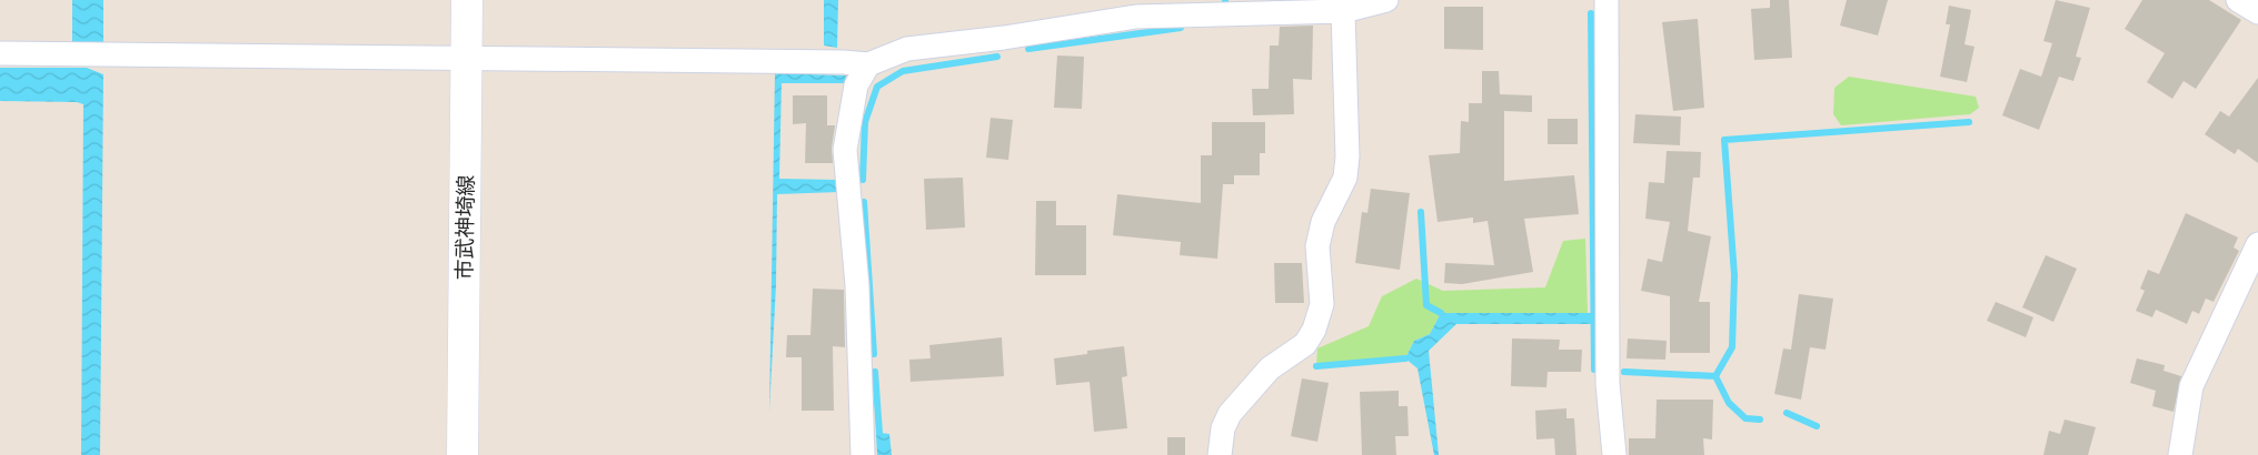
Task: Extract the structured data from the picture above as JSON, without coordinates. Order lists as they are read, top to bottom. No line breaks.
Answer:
{"streets":{"main road":["市武神埼線"]}}
